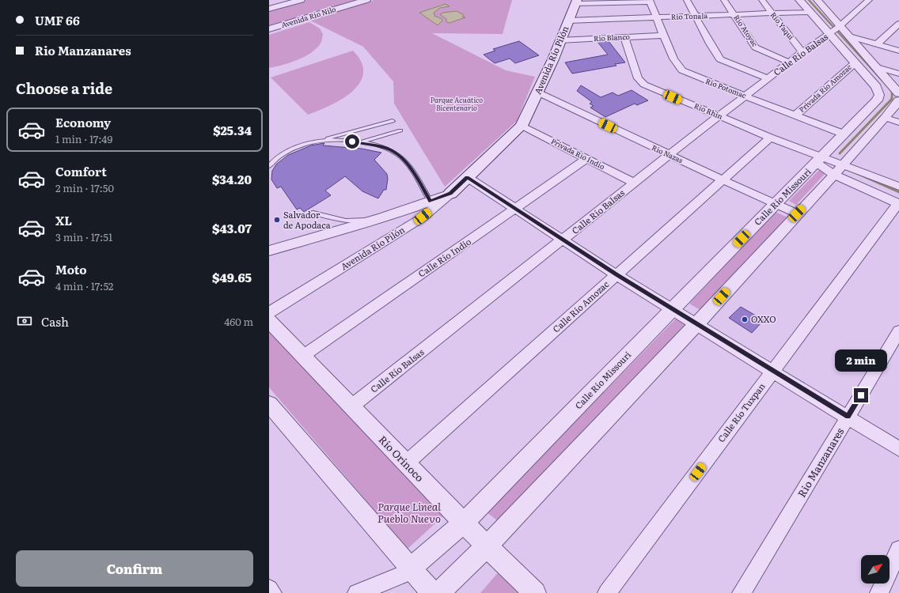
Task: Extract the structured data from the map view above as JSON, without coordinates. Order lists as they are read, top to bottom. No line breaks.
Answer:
{"streets":{"main road":["Avenida Río Pilón"],"street":["Rio Tonala","Avenida Río Nilo","Río Yaqui","Río Atoyac","Rio Blanco","Calle Río Balsas","Río Potomac","Privada Rio Amozac","Rio Rhin","Privada Rio Indio","Rio Nazas","Calle Río Missouri","Calle Río Indio","Calle Río Amozac","Calle Río Tuxpan","Río Orinoco","Rio Manzanares"]},"crossings":[["Rio Tonala","Río Yaqui"],["Rio Tonala","Río Atoyac"],["Rio Tonala","Avenida Río Pilón"],["Rio Tonala","Río Potomac"],["Rio Tonala","Calle Río Missouri"],["Río Yaqui","Calle Río Balsas"],["Río Atoyac","Calle Río Balsas"],["Rio Blanco","Avenida Río Pilón"],["Rio Blanco","Río Potomac"],["Rio Blanco","Rio Rhin"],["Calle Río Balsas","Río Potomac"],["Calle Río Balsas","Rio Rhin"],["Calle Río Balsas","Privada Rio Indio"],["Calle Río Balsas","Rio Nazas"],["Calle Río Balsas","Calle Río Missouri"],["Calle Río Balsas","Río Orinoco"],["Avenida Río Pilón","Privada Rio Indio"],["Avenida Río Pilón","Rio Nazas"],["Río Potomac","Privada Rio Amozac"],["Río Potomac","Calle Río Missouri"],["Privada Rio Amozac","Calle Río Missouri"],["Rio Rhin","Calle Río Missouri"],["Rio Rhin","Calle Río Amozac"],["Privada Rio Indio","Calle Río Indio"],["Rio Nazas","Calle Río Missouri"],["Rio Nazas","Calle Río Amozac"],["Calle Río Missouri","Río Orinoco"],["Calle Río Indio","Río Orinoco"],["Calle Río Amozac","Río Orinoco"]],"parks":["Parque Acuático Bicentenario","Parque Lineal Pueblo Nuevo"],"places":["Salvador de Apodaca","OXXO"],"north":"top right","page":{"banner":["UMF 66","Rio Manzanares"],"heading":"Choose a ride","list":[{"name":"Economy","note":"1 min · 17:49","value":"$25.34"},{"name":"Comfort","note":"2 min · 17:50","value":"$34.20"},{"name":"XL","note":"3 min · 17:51","value":"$43.07"},{"name":"Moto","note":"4 min · 17:52","value":"$49.65"}],"pay":["Cash","460 m"],"bubble":"2 min","buttons":"Confirm"}}
